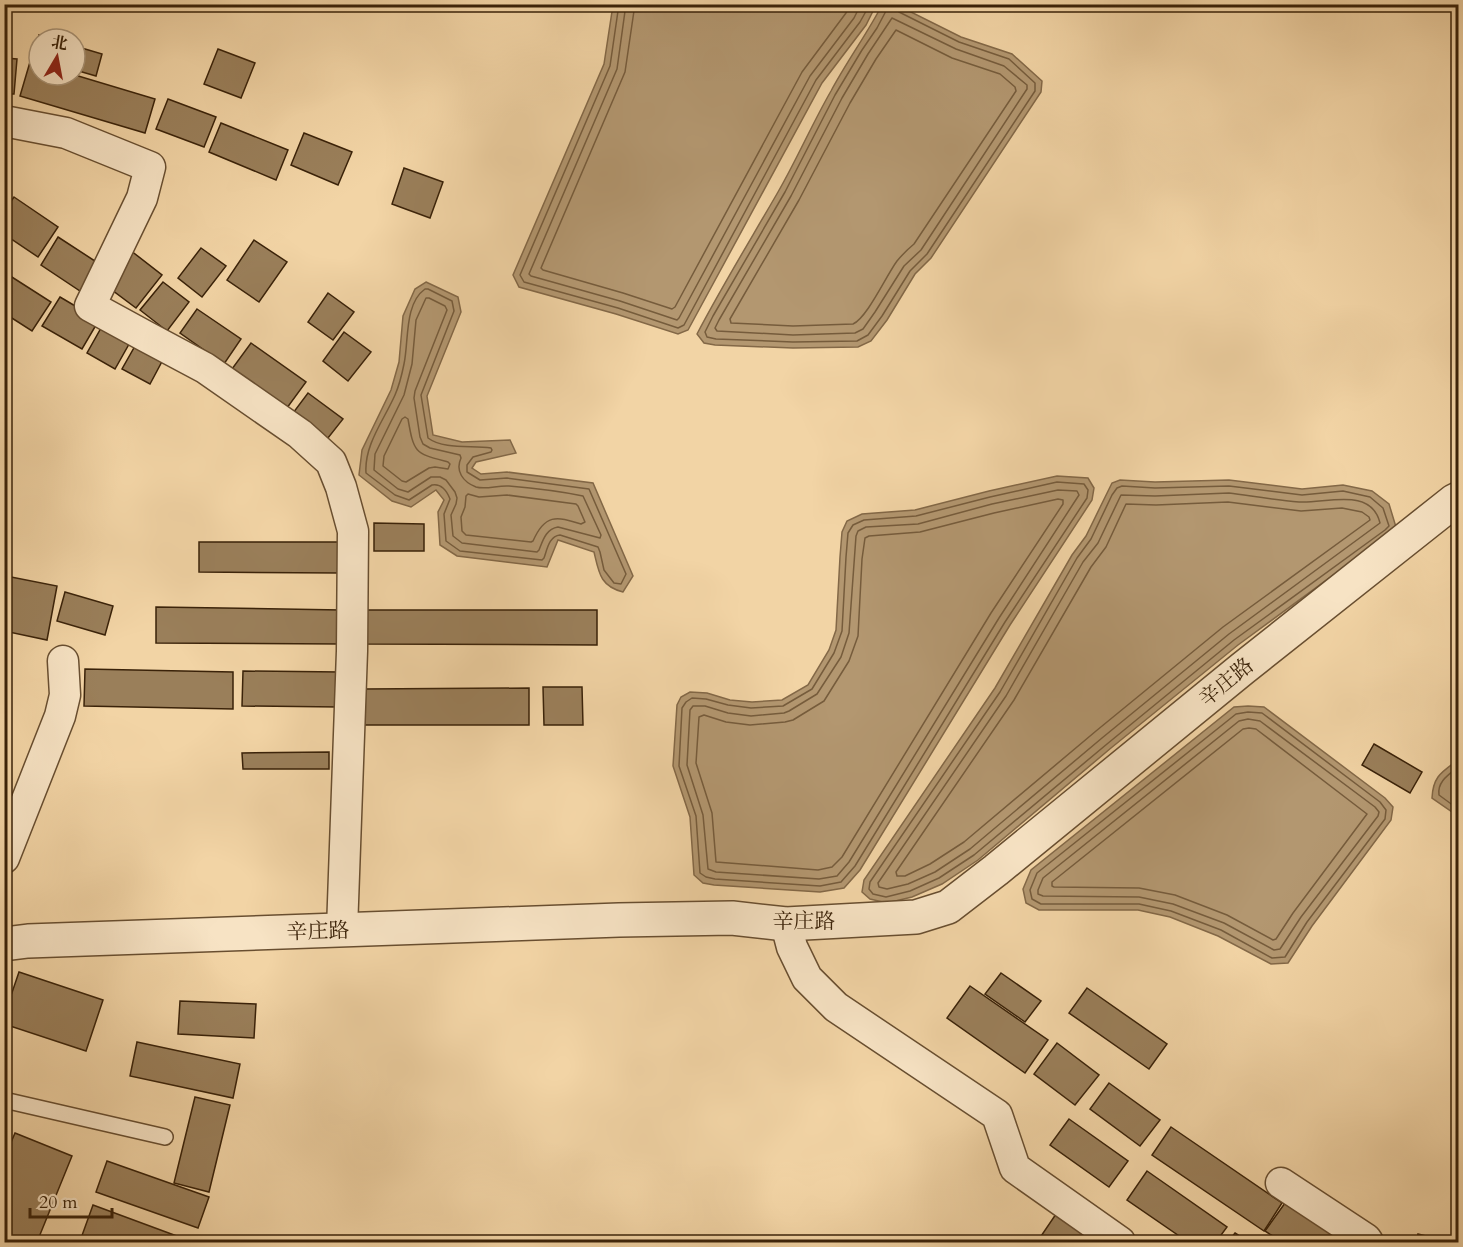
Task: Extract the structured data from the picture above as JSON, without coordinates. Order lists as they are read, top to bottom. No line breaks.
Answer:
{"streets":{"street":["辛庄路"]},"scale_bar":"20 m","north":"top"}
